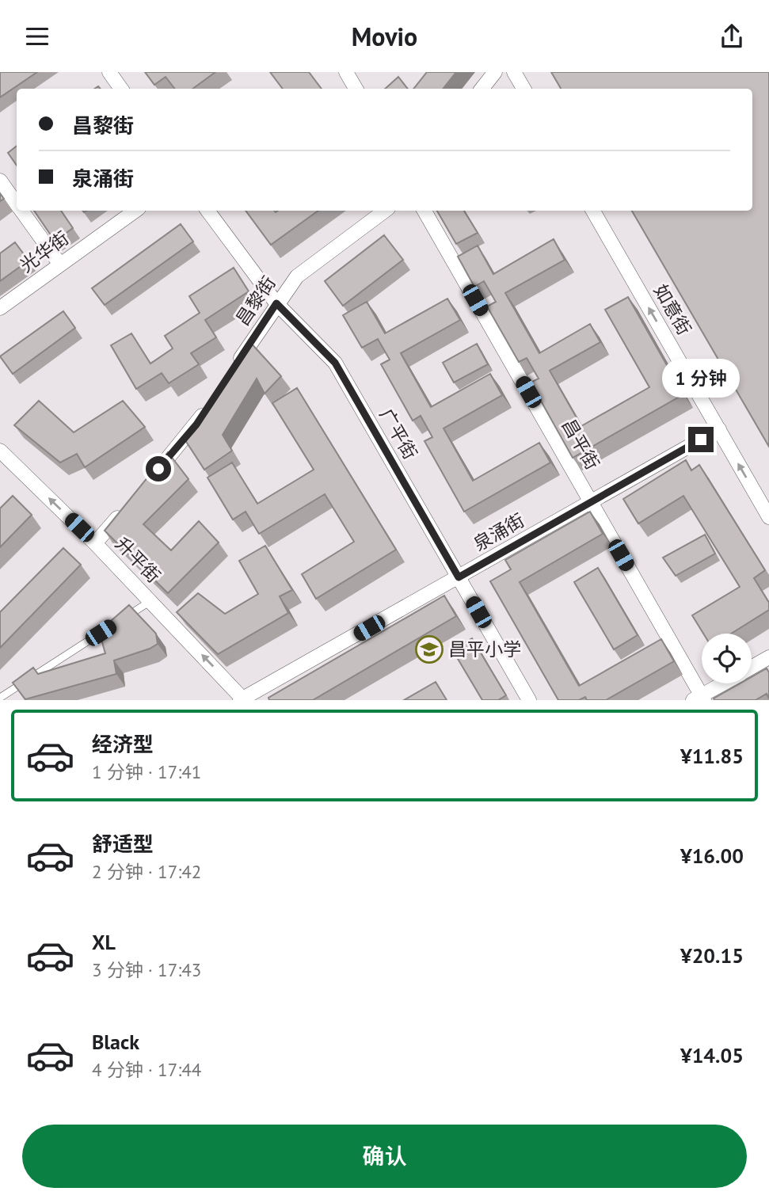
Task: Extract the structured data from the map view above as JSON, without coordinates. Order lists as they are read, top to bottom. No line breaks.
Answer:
{"streets":{"street":["光华街","昌黎街","如意街","广平街","昌平街","泉涌街","升平街"]},"crossings":[["昌黎街","广平街"],["如意街","泉涌街"],["广平街","泉涌街"],["昌平街","泉涌街"],["泉涌街","升平街"]],"one_way":["如意街","升平街"],"places":{"school or university":["昌平小学"]},"page":{"header":"Movio","banner":["昌黎街","泉涌街"],"bubble":"1 分钟","list":[{"name":"经济型","note":"1 分钟 · 17:41","value":"¥11.85"},{"name":"舒适型","note":"2 分钟 · 17:42","value":"¥16.00"},{"name":"XL","note":"3 分钟 · 17:43","value":"¥20.15"},{"name":"Black","note":"4 分钟 · 17:44","value":"¥14.05"}],"buttons":"确认"}}
